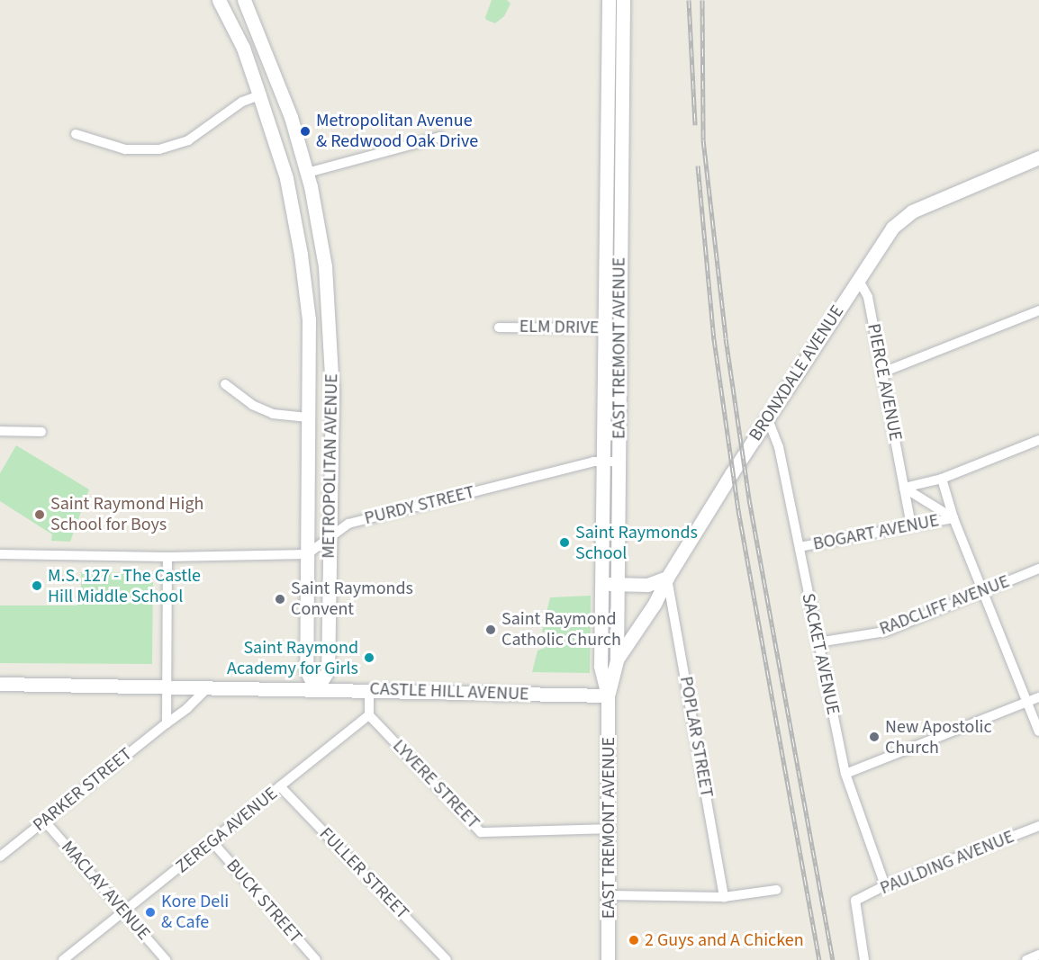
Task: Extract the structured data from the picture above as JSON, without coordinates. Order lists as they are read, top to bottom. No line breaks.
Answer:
{"streets":{"main road":["EAST TREMONT AVENUE","BRONXDALE AVENUE","METROPOLITAN AVENUE","CASTLE HILL AVENUE"],"street":["ELM DRIVE","PIERCE AVENUE","PURDY STREET","BOGART AVENUE","RADCLIFF AVENUE","SACKET AVENUE","POPLAR STREET","LYVERE STREET","PARKER STREET","ZEREGA AVENUE","PAULDING AVENUE","FULLER STREET","MACLAY AVENUE","BUCK STREET"]},"crossings":[["ELM DRIVE","EAST TREMONT AVENUE"],["EAST TREMONT AVENUE","BRONXDALE AVENUE"],["EAST TREMONT AVENUE","PURDY STREET"],["EAST TREMONT AVENUE","CASTLE HILL AVENUE"],["EAST TREMONT AVENUE","LYVERE STREET"],["BRONXDALE AVENUE","PIERCE AVENUE"],["BRONXDALE AVENUE","SACKET AVENUE"],["BRONXDALE AVENUE","POPLAR STREET"],["PIERCE AVENUE","BOGART AVENUE"],["METROPOLITAN AVENUE","PURDY STREET"],["METROPOLITAN AVENUE","CASTLE HILL AVENUE"],["BOGART AVENUE","SACKET AVENUE"],["RADCLIFF AVENUE","SACKET AVENUE"],["SACKET AVENUE","PAULDING AVENUE"],["CASTLE HILL AVENUE","PARKER STREET"],["LYVERE STREET","ZEREGA AVENUE"],["PARKER STREET","MACLAY AVENUE"],["ZEREGA AVENUE","FULLER STREET"],["ZEREGA AVENUE","MACLAY AVENUE"],["ZEREGA AVENUE","BUCK STREET"]],"places":["Metropolitan Avenue & Redwood Oak Drive","Saint Raymond High School for Boys","Saint Raymonds School","M.S. 127 - The Castle Hill Middle School","Saint Raymonds Convent","Saint Raymond Catholic Church","Saint Raymond Academy for Girls","New Apostolic Church","Kore Deli & Cafe","2 Guys and A Chicken"]}
